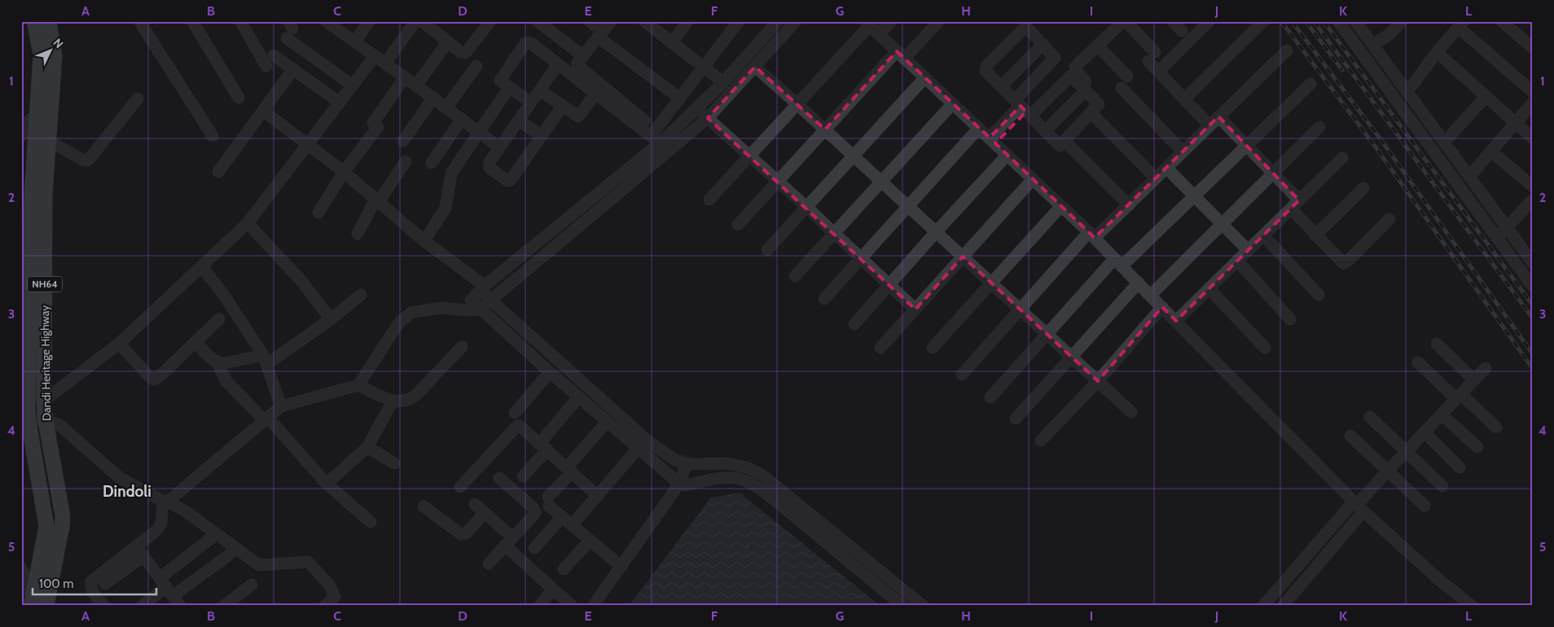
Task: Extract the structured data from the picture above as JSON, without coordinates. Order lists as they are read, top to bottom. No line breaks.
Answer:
{"streets":{"main road":["NH64","Dandi Heritage Highway"]},"crossings":[["NH64","Dandi Heritage Highway"]],"districts":["Dindoli"],"scale_bar":"100 m","north":"top right","grid":{"columns":["A","B","C","D","E","F","G","H","I","J","K","L"],"rows":["1","2","3","4","5"]}}
